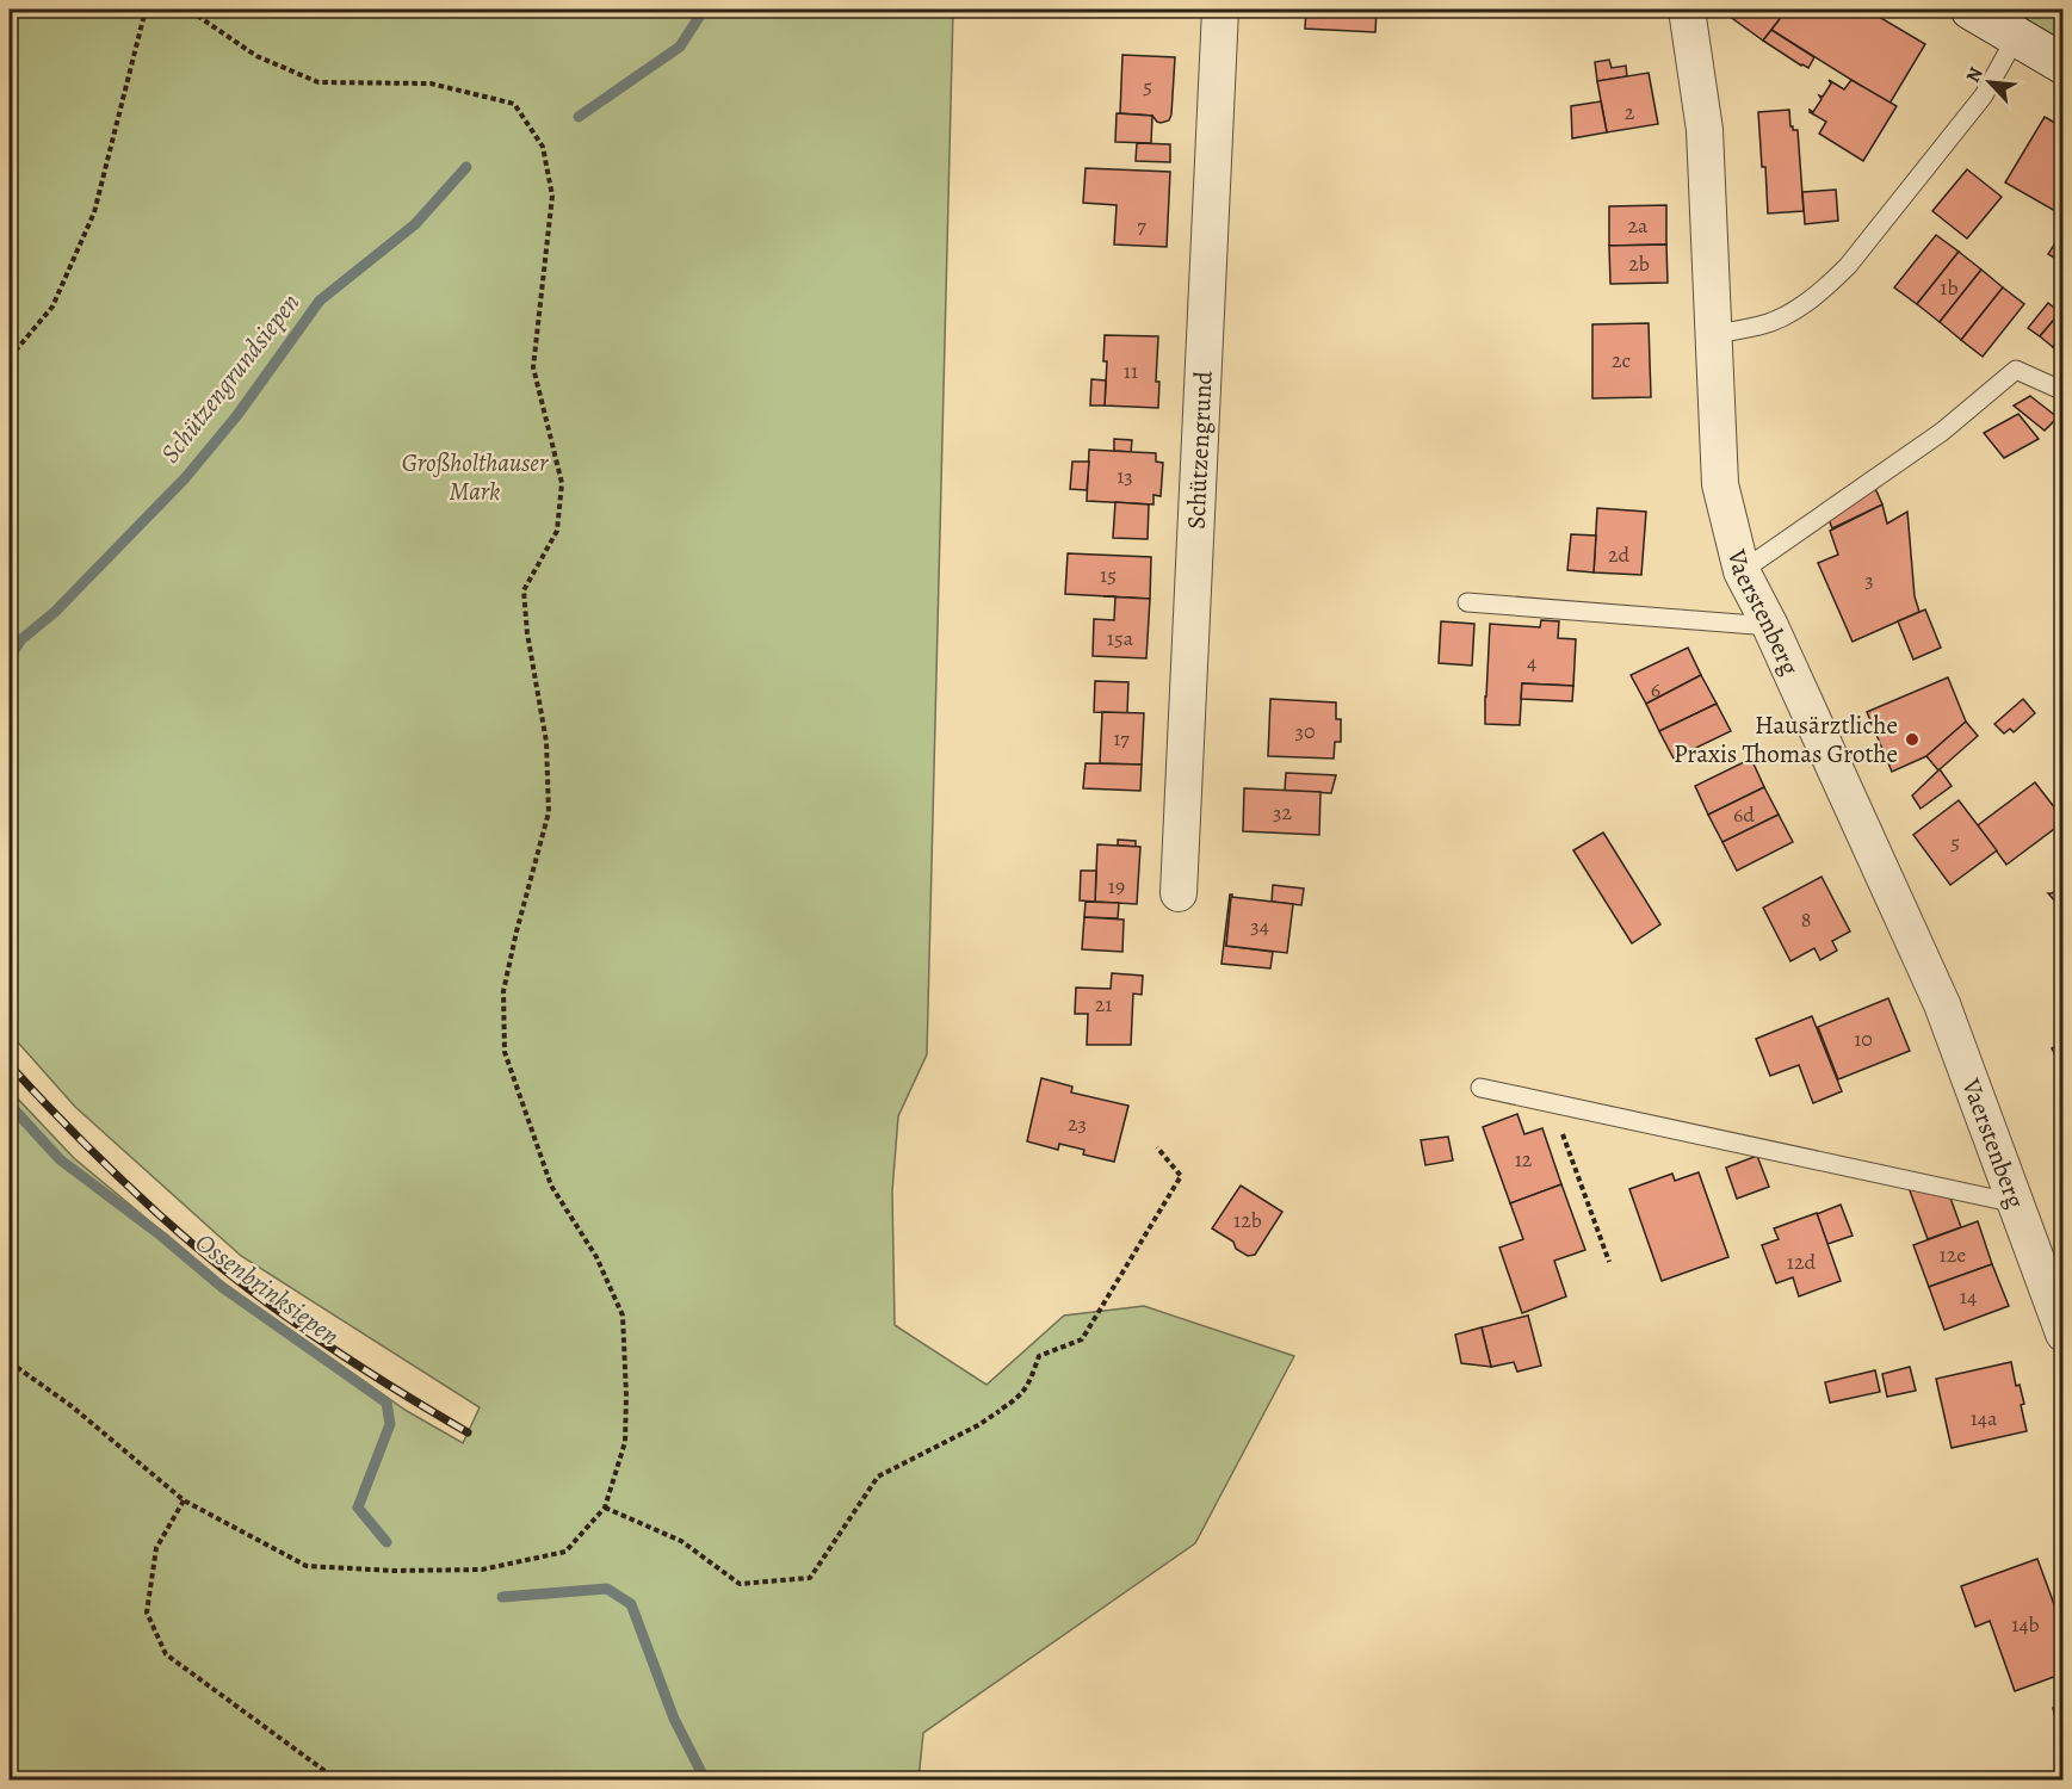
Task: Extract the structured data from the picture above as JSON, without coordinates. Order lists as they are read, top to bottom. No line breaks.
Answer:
{"streets":{"street":["Schützengrund","Vaerstenberg"]},"water":["Schützengrundsiepen","Ossenbrinksiepen"],"parks":["Großholthauser Mark"],"places":["Hausärztliche Praxis Thomas Grothe"],"house_numbers":["5","2","7","2a","2b","1b","2c","11","13","2d","15","3","15a","4","6","30","17","32","6d","5","19","8","34","21","10","23","12","12b","12e","12d","14","14a","14b"],"north":"top left"}
